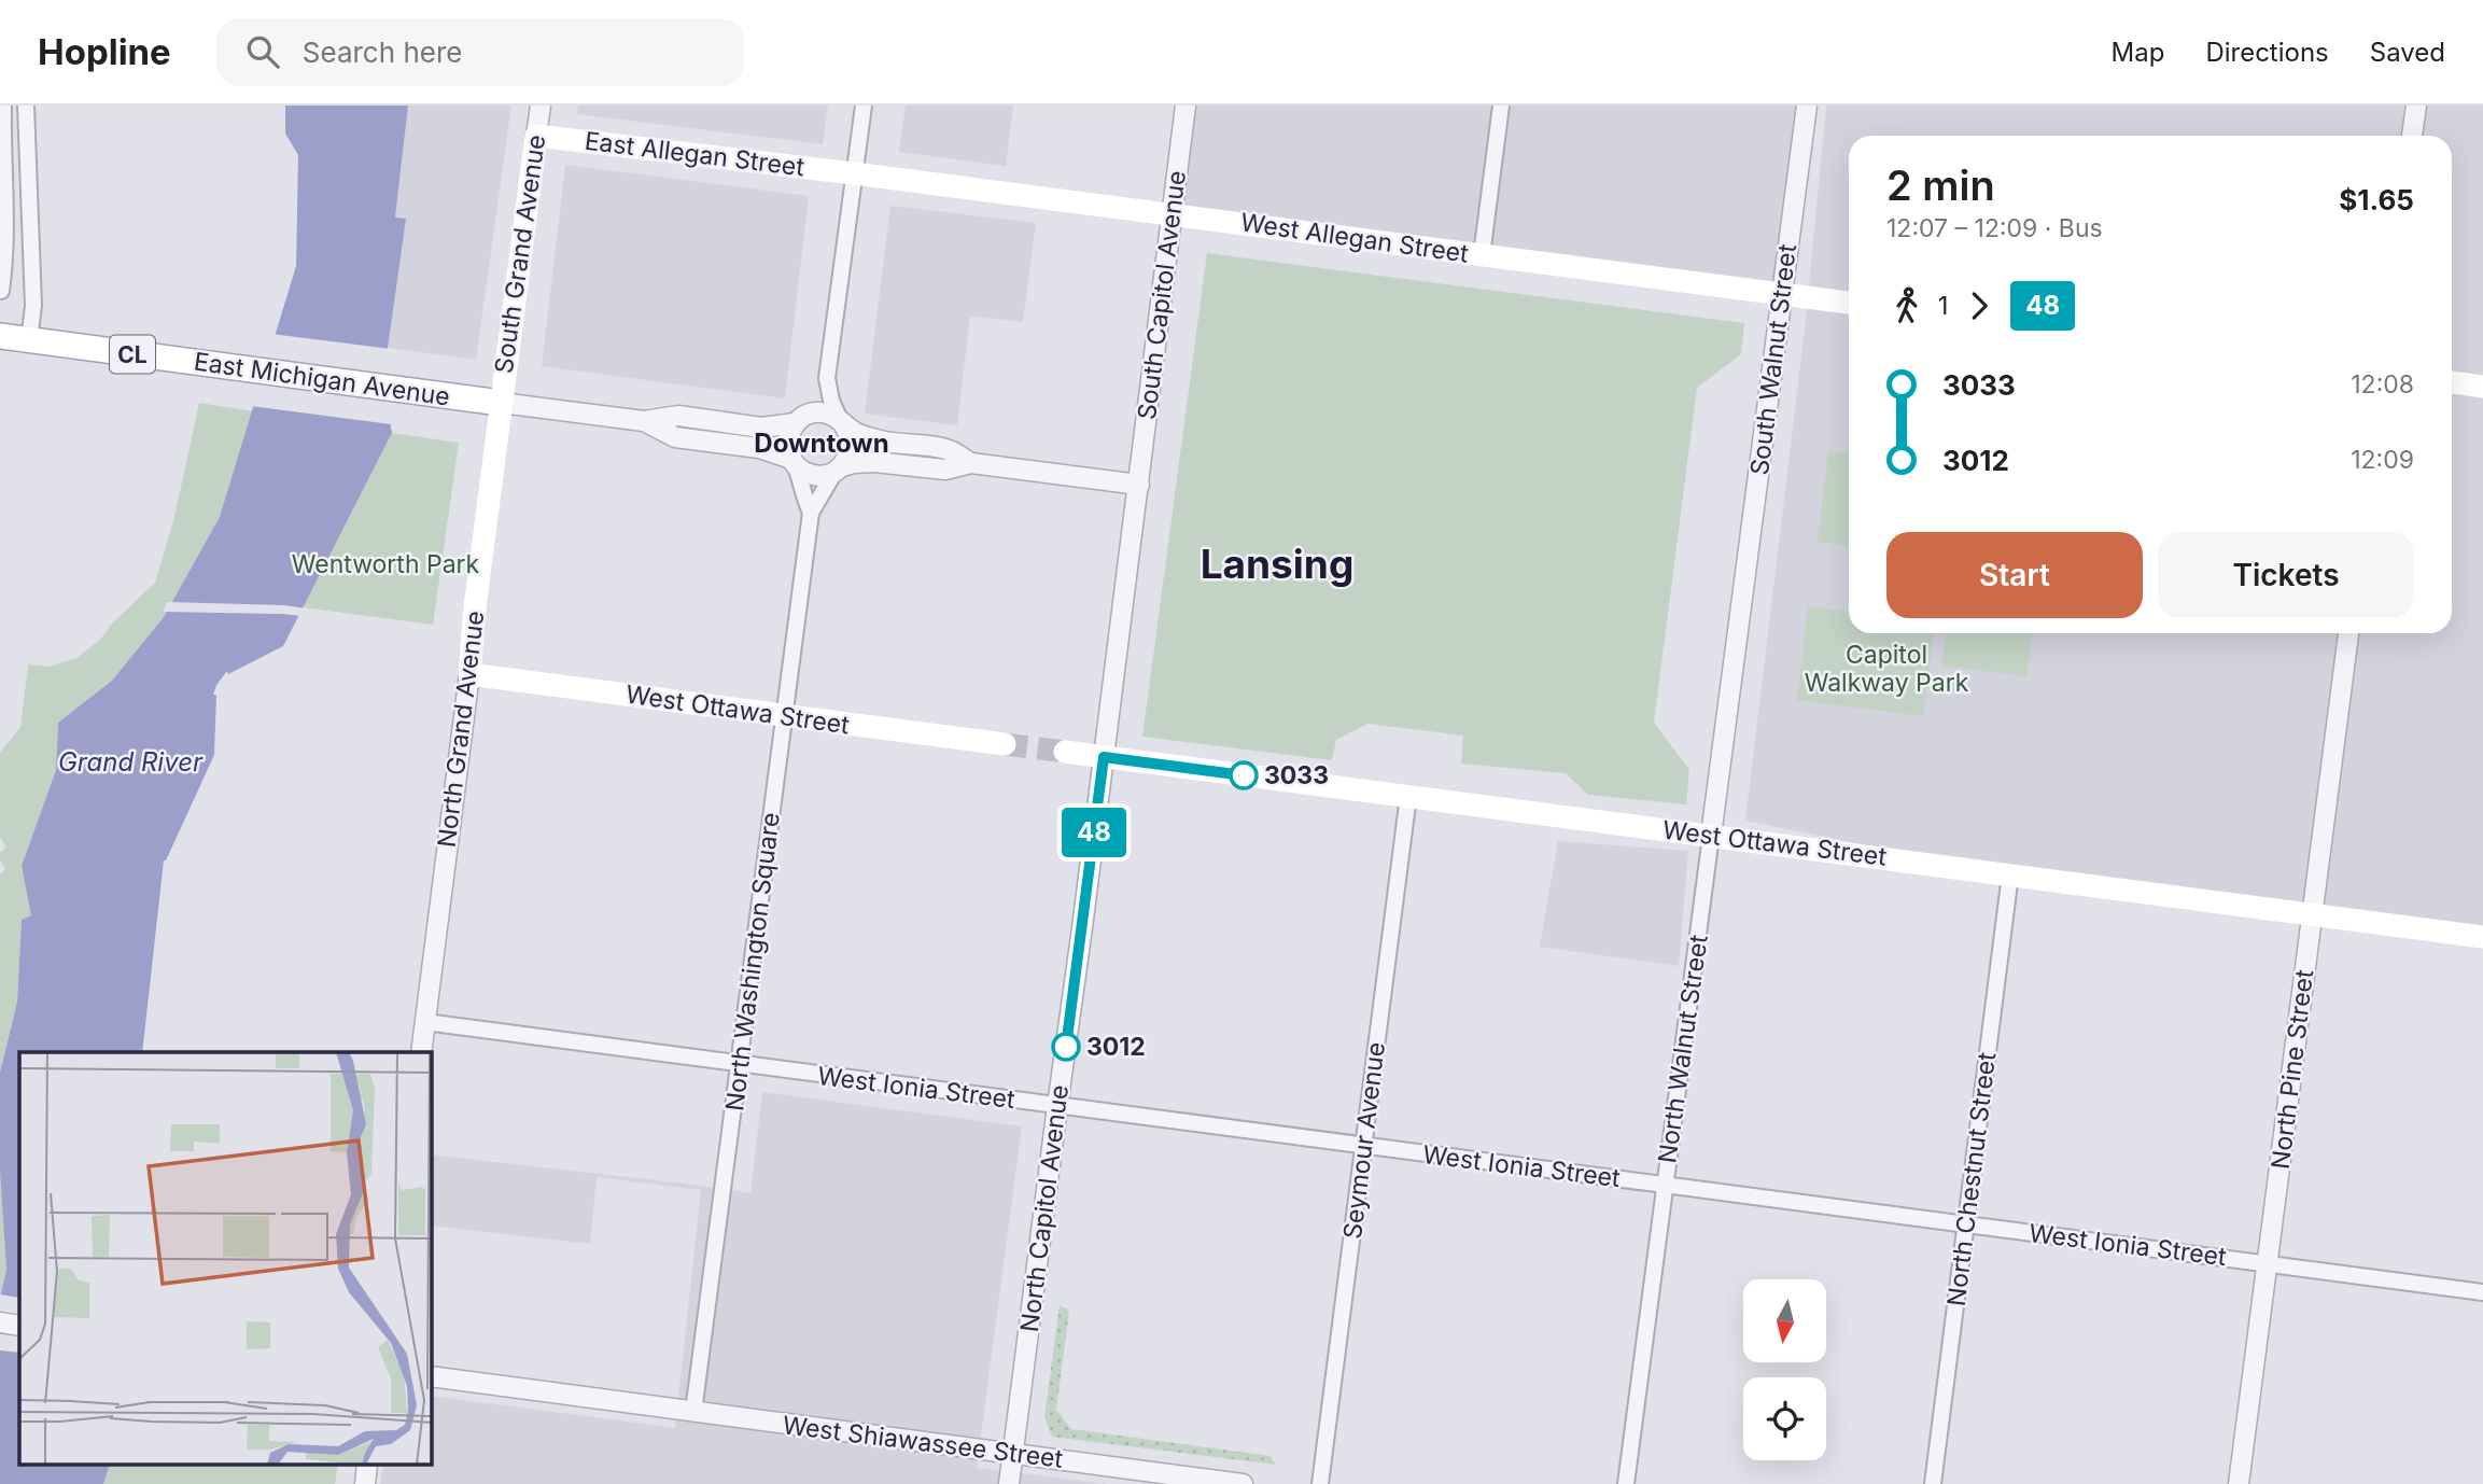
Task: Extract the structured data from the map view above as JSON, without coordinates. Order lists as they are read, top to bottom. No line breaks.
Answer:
{"streets":{"main road":["East Allegan Street","West Allegan Street","South Grand Avenue","CL","East Michigan Avenue","West Ottawa Street","North Grand Avenue"],"street":["South Capitol Avenue","South Walnut Street","North Washington Square","North Walnut Street","North Pine Street","West Ionia Street","Seymour Avenue","North Chestnut Street","North Capitol Avenue","West Shiawassee Street"]},"crossings":[["East Allegan Street","West Allegan Street"],["East Allegan Street","South Grand Avenue"],["West Allegan Street","South Capitol Avenue"],["West Allegan Street","South Walnut Street"],["South Grand Avenue","East Michigan Avenue"],["South Grand Avenue","North Grand Avenue"],["South Capitol Avenue","North Capitol Avenue"],["South Walnut Street","North Walnut Street"],["East Michigan Avenue","North Grand Avenue"],["West Ottawa Street","North Grand Avenue"],["West Ottawa Street","North Washington Square"],["West Ottawa Street","North Walnut Street"],["West Ottawa Street","North Pine Street"],["West Ottawa Street","Seymour Avenue"],["West Ottawa Street","North Chestnut Street"],["West Ottawa Street","North Capitol Avenue"],["North Grand Avenue","West Ionia Street"],["North Washington Square","West Ionia Street"],["North Washington Square","West Shiawassee Street"],["North Walnut Street","West Ionia Street"],["North Pine Street","West Ionia Street"],["West Ionia Street","Seymour Avenue"],["West Ionia Street","North Chestnut Street"],["West Ionia Street","North Capitol Avenue"],["North Capitol Avenue","West Shiawassee Street"]],"districts":["Downtown","Lansing"],"water":["Grand River"],"parks":["Wentworth Park","Capitol Walkway Park"],"places":["3033","3012"],"lines":["bus line 48"],"north":"bottom","page":{"header":"Hopline","search":"Search here","nav":["Map","Directions","Saved"],"on_map":"48","heading":["2 min","12:07 – 12:09 · Bus","$1.65"],"legs":["1","48"],"list":[{"name":"3033","value":"12:08"},{"name":"3012","value":"12:09"}],"buttons":["Start","Tickets"]}}
